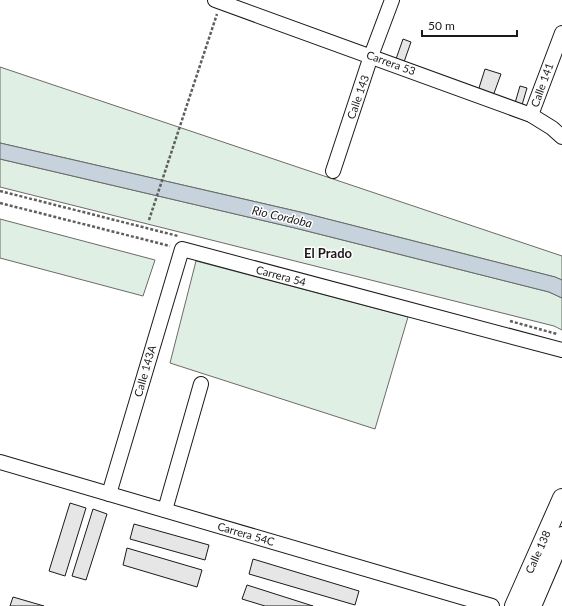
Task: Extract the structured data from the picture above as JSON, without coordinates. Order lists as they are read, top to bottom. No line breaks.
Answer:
{"streets":{"main road":["Calle 138"],"street":["Carrera 53","Calle 141","Calle 143","Carrera 54","Calle 143A","Carrera 54C"]},"crossings":[["Carrera 53","Calle 141"],["Carrera 53","Calle 143"],["Carrera 54","Calle 143A"],["Calle 143A","Carrera 54C"]],"districts":["El Prado"],"water":["Rio Cordoba"],"scale_bar":"50 m"}
